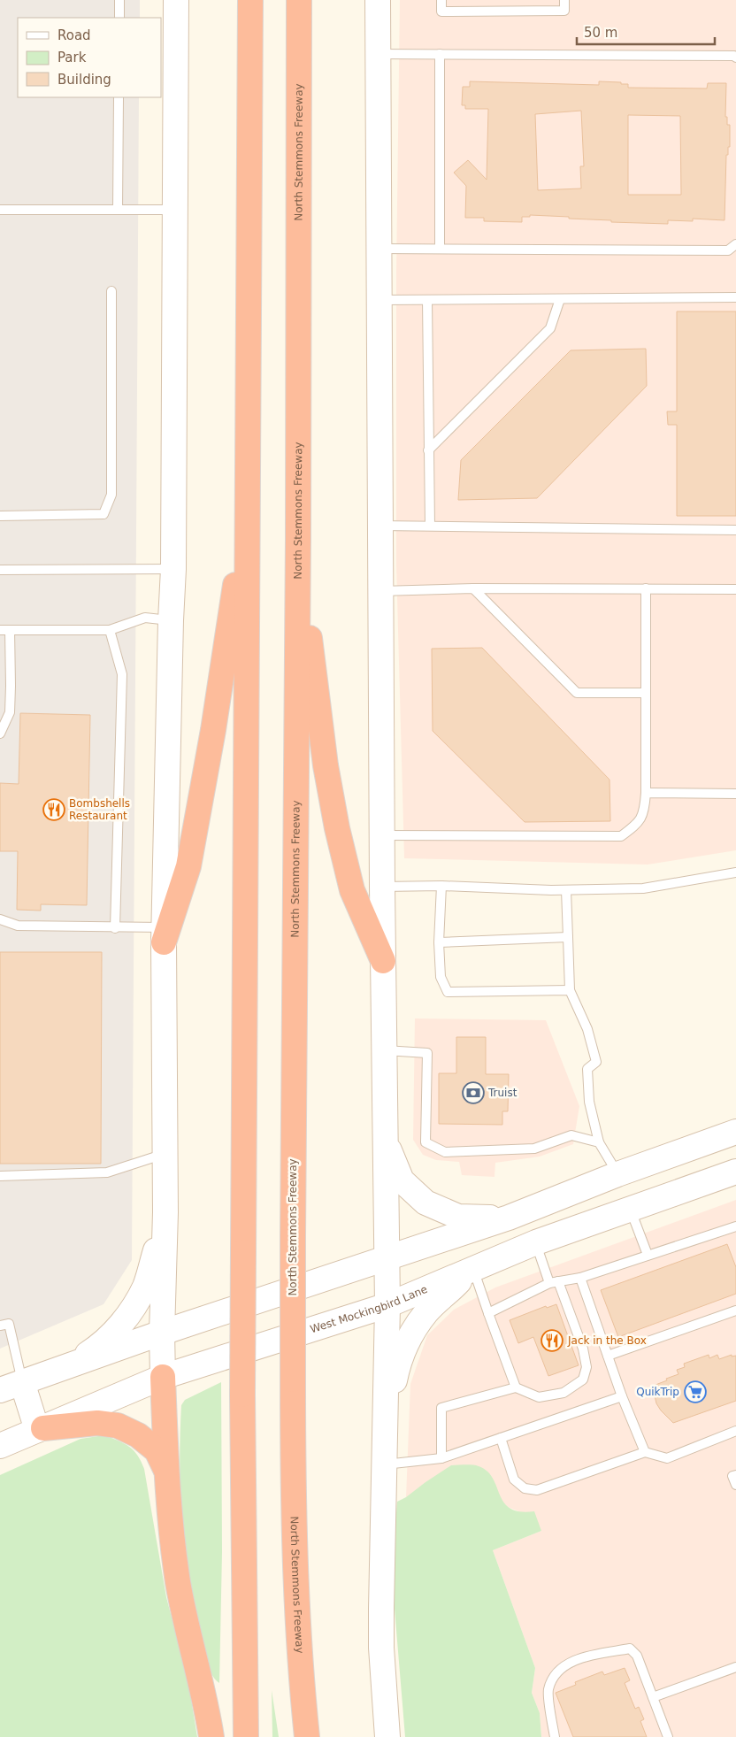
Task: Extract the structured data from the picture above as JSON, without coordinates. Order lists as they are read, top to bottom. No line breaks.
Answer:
{"streets":{"highway":["North Stemmons Freeway"],"main road":["West Mockingbird Lane"]},"places":{"restaurant":["Bombshells Restaurant","Jack in the Box"],"bank":["Truist"],"supermarket":["QuikTrip"]},"legend":["Road","Park","Building"],"scale_bar":"50 m"}
